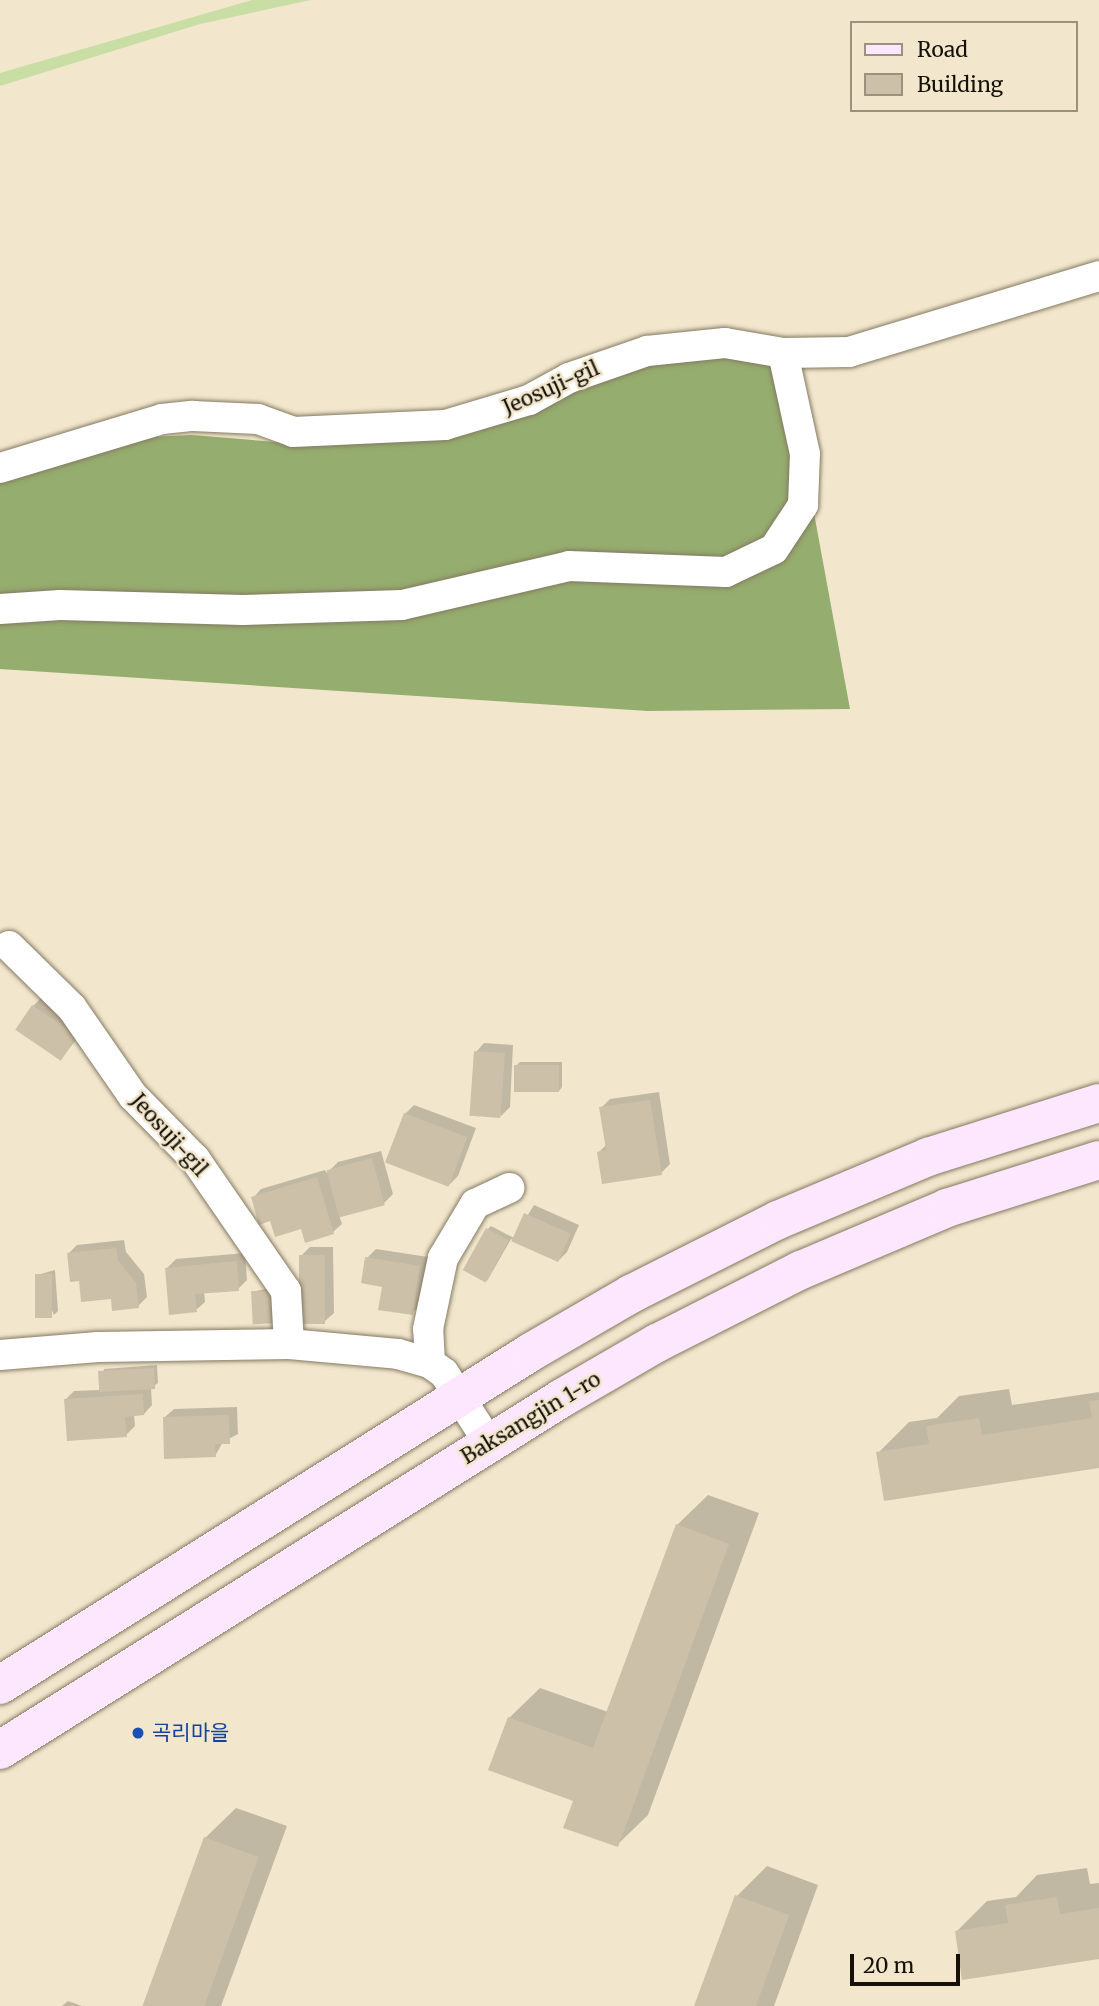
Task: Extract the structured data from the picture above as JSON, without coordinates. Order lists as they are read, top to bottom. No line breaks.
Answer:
{"streets":{"street":["Jeosuji-gil","Baksangjin 1-ro"]},"places":["곡리마을"],"legend":["Road","Building"],"scale_bar":"20 m"}
